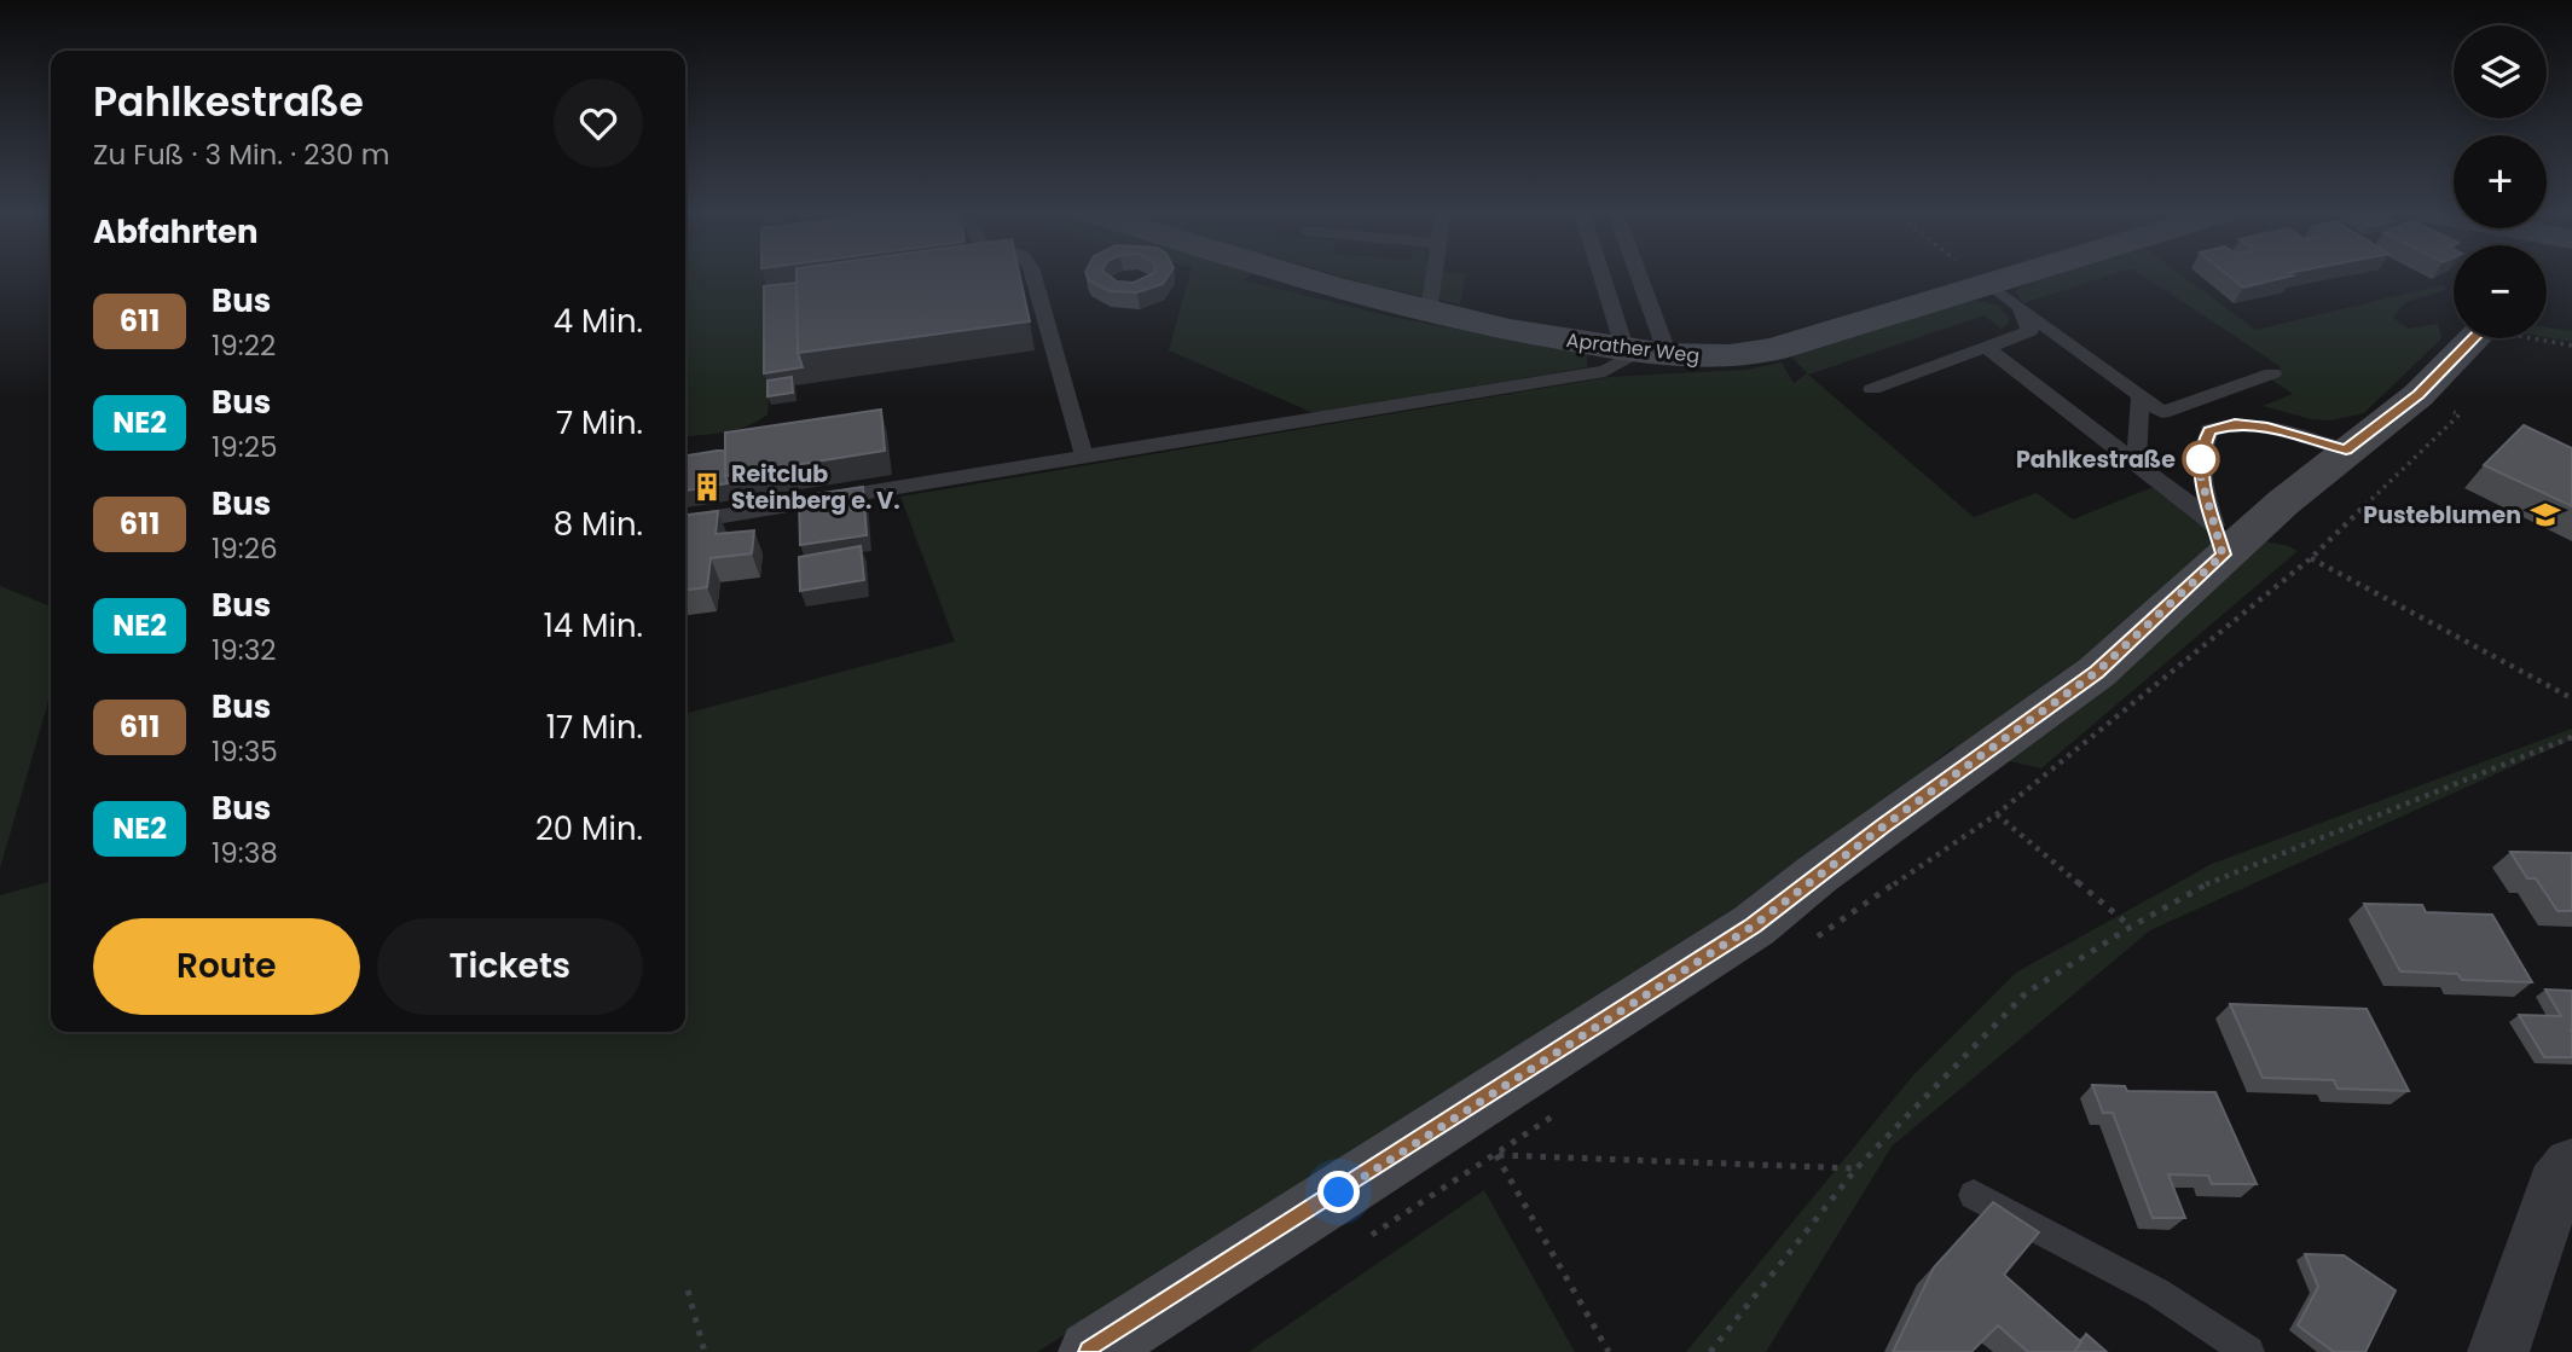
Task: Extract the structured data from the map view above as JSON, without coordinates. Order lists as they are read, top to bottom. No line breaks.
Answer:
{"streets":{"street":["Aprather Weg"]},"places":{"other":["Pahlkestraße"],"building":["Reitclub Steinberg e. V."],"school or university":["Pusteblumen"]},"lines":["bus line 611"],"page":{"map_buttons":["+","−"],"heading":[["Pahlkestraße","Zu Fuß · 3 Min. · 230 m"],"Abfahrten"],"list":[{"mark":"611","name":"Bus","note":"19:22","value":"4 Min."},{"mark":"NE2","name":"Bus","note":"19:25","value":"7 Min."},{"mark":"611","name":"Bus","note":"19:26","value":"8 Min."},{"mark":"NE2","name":"Bus","note":"19:32","value":"14 Min."},{"mark":"611","name":"Bus","note":"19:35","value":"17 Min."},{"mark":"NE2","name":"Bus","note":"19:38","value":"20 Min."}],"buttons":["Route","Tickets"]}}
